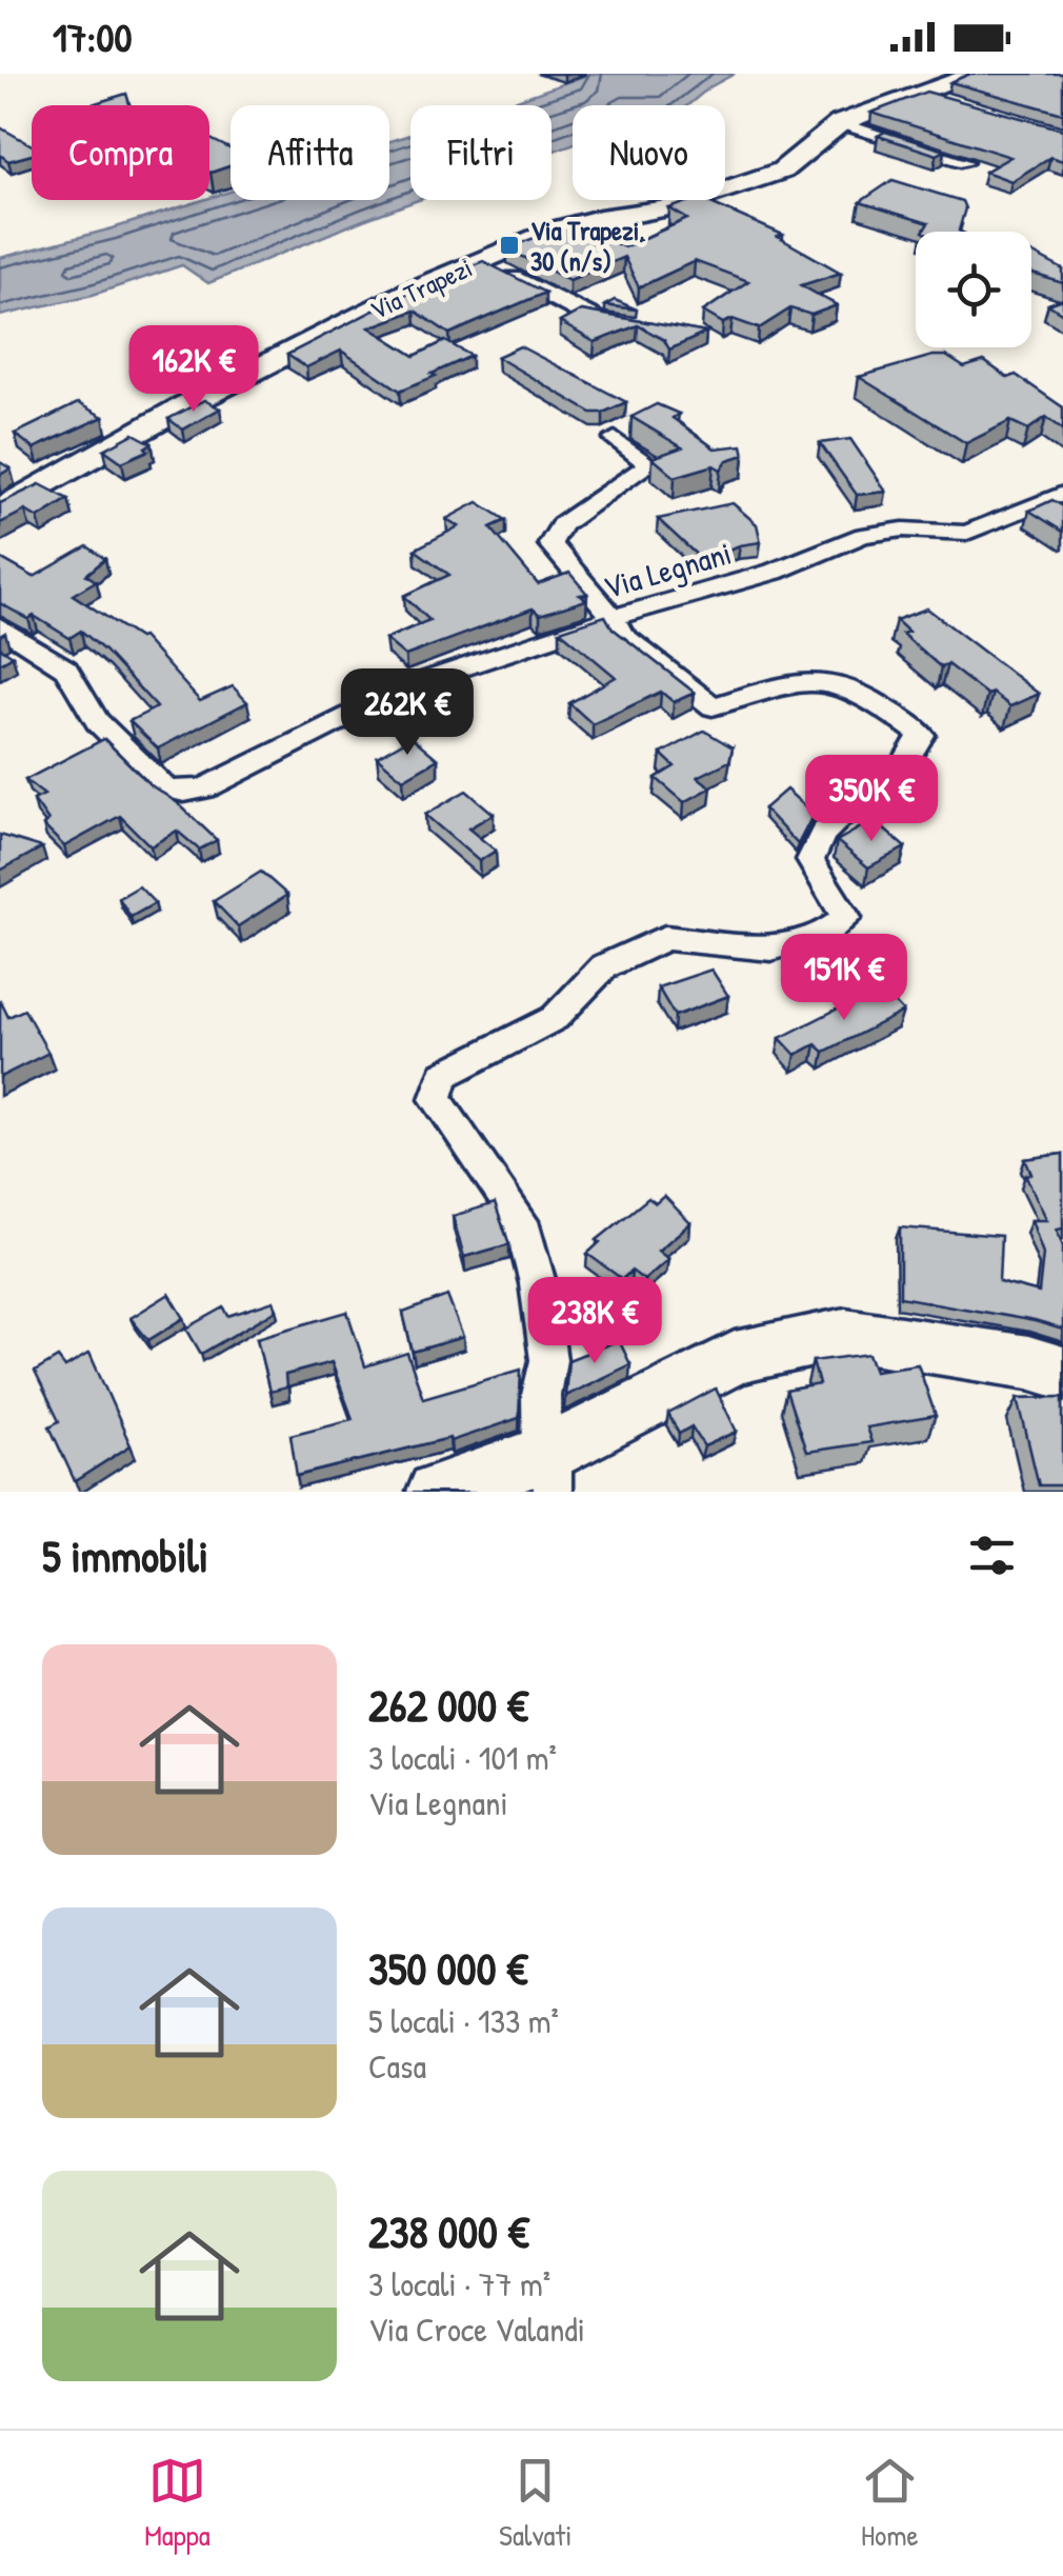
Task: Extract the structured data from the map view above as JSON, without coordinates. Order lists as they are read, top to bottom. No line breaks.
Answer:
{"streets":{"street":["Via Trapezi","Via Legnani"]},"places":{"transit":["Via Trapezi, 30 (n/s)"]},"page":{"status":"17:00","chip":["Compra","Affitta","Filtri","Nuovo"],"price":["162K €","262K €","350K €","151K €","238K €"],"heading":"5 immobili","list":[{"name":"262 000 €","note":"3 locali · 101 m² · Via Legnani"},{"name":"350 000 €","note":"5 locali · 133 m² · Casa"},{"name":"238 000 €","note":"3 locali · 77 m² · Via Croce Valandi"}],"tabs":["Mappa","Salvati","Home"]}}
